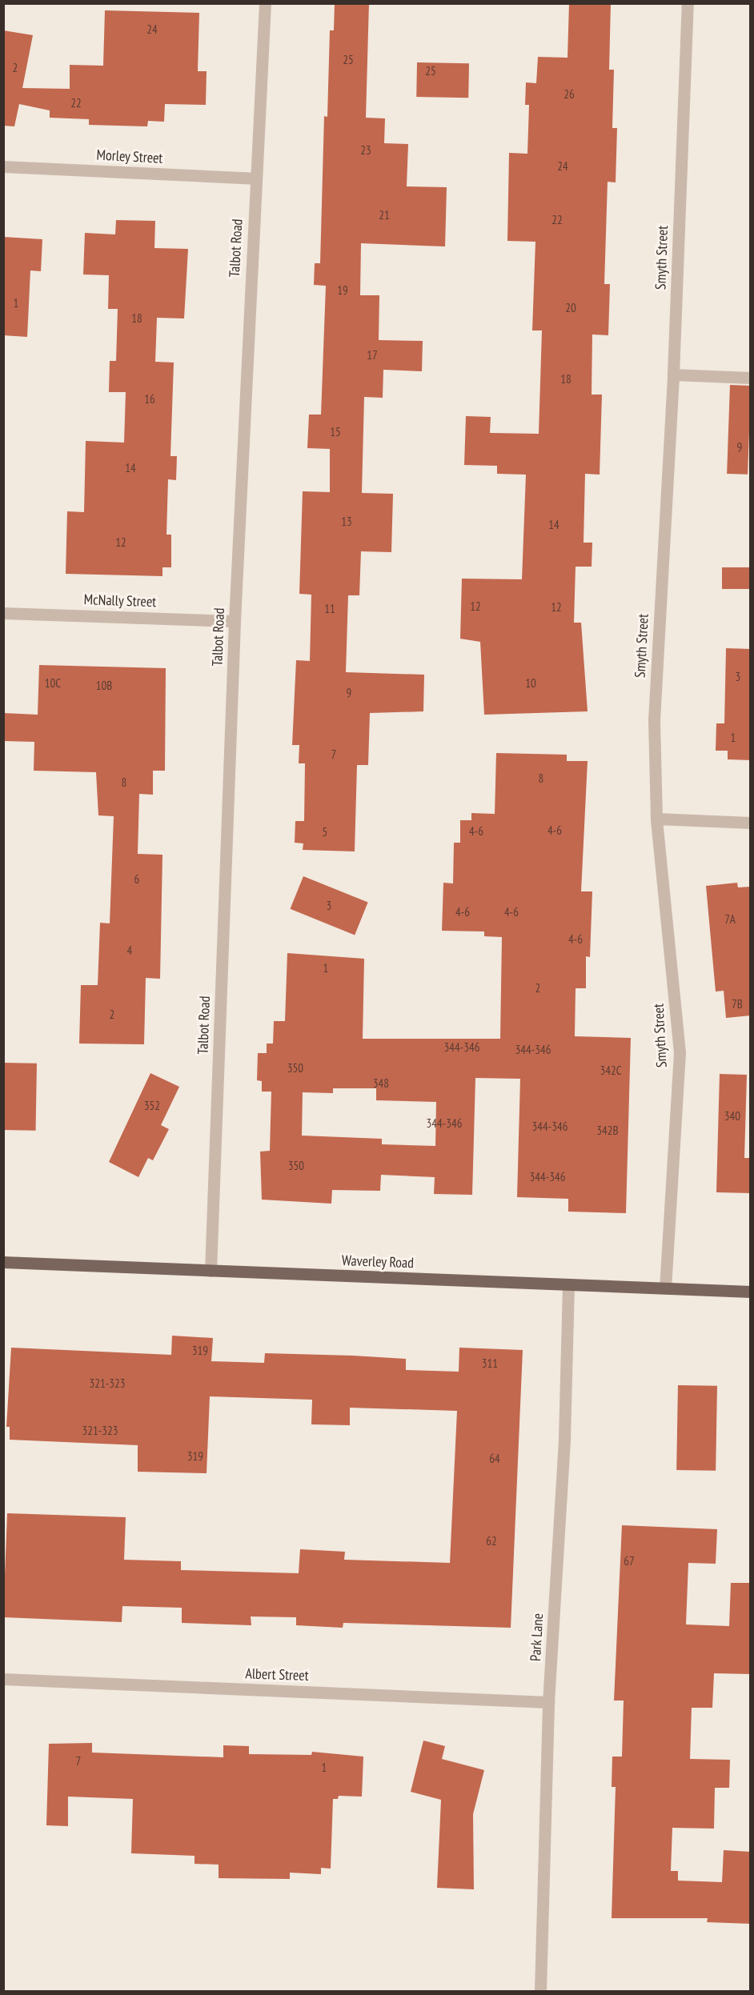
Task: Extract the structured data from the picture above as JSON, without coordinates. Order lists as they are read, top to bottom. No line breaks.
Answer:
{"streets":{"main road":["Waverley Road"],"street":["Morley Street","Talbot Road","Smyth Street","McNally Street","Park Lane","Albert Street"]},"crossings":[["Morley Street","Talbot Road"],["Talbot Road","McNally Street"],["Talbot Road","Waverley Road"],["Smyth Street","Waverley Road"],["Waverley Road","Park Lane"],["Park Lane","Albert Street"]],"house_numbers":["24","25","2","25","26","22","23","24","21","22","19","1","20","18","17","18","16","15","9","14","13","14","12","12","12","11","3","10C","10","10B","9","1","7","8","8","4-6","4-6","5","6","3","4-6","4-6","7A","4-6","4","1","2","7B","2","344-346","344-346","350","342C","348","352","340","344-346","344-346","342B","350","344-346","319","311","321-323","321-323","319","64","62","67","7","1"]}
